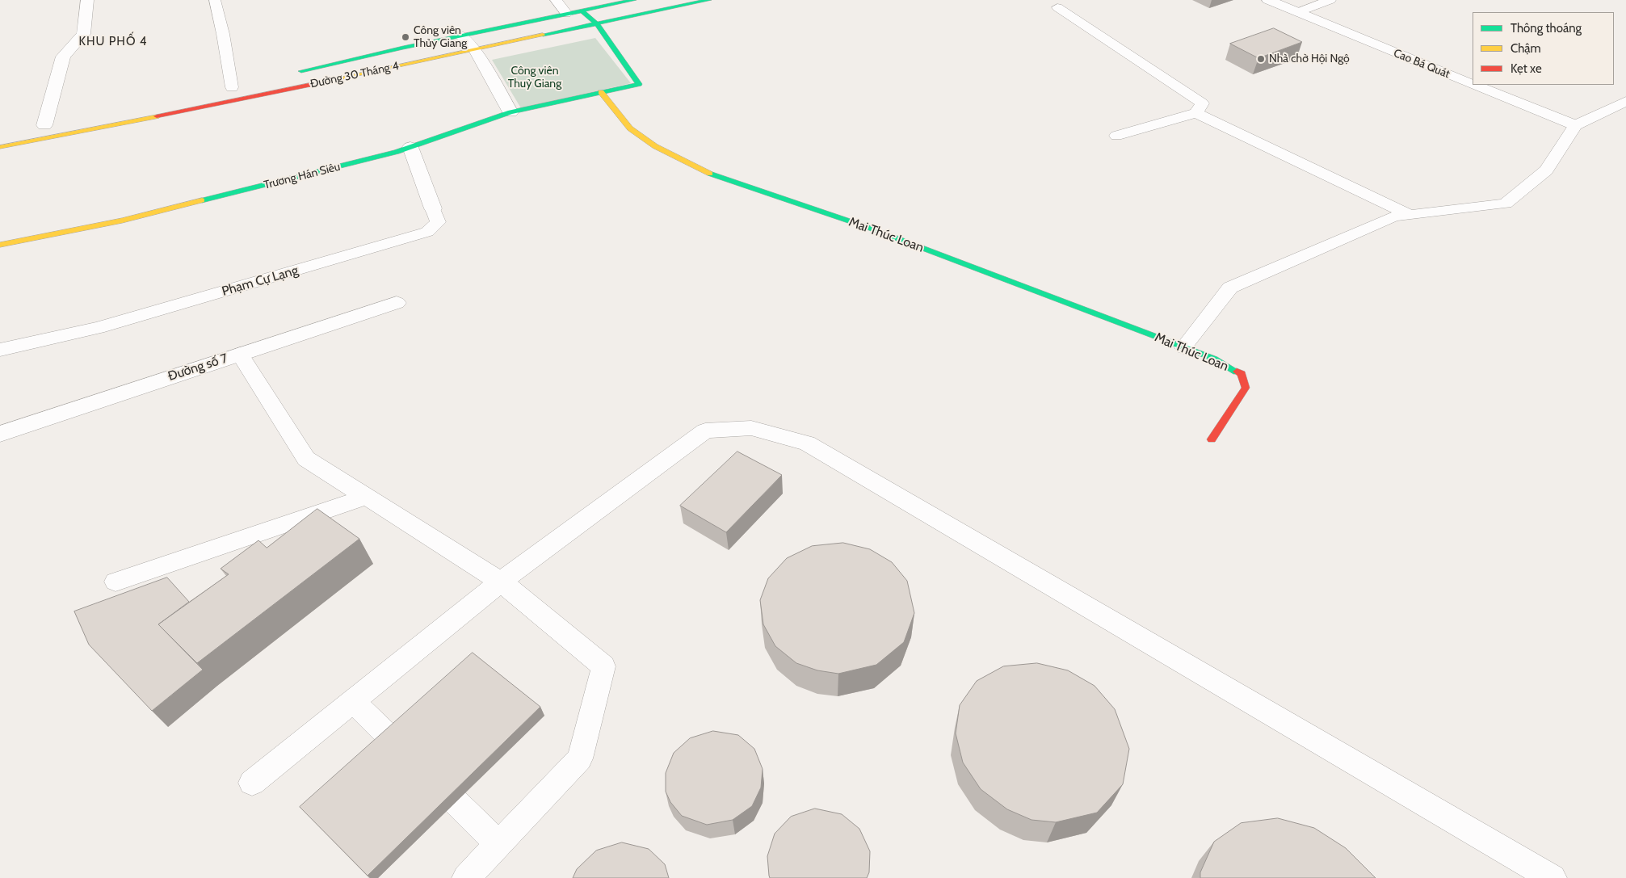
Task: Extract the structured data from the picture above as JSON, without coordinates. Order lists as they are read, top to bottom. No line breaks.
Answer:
{"streets":{"street":["Cao Bá Quát","Đường 30 Tháng 4","Trương Hán Siêu","Mai Thúc Loan","Phạm Cự Lạng","Đường số 7"]},"crossings":[["Trương Hán Siêu","Mai Thúc Loan"],["Trương Hán Siêu","Phạm Cự Lạng"]],"districts":["KHU PHỐ 4"],"parks":["Công viên Thuỷ Giang"],"places":["Công viên Thủy Giang","Nhà chờ Hội Ngộ"],"legend":["Thông thoáng","Chậm","Kẹt xe"]}
